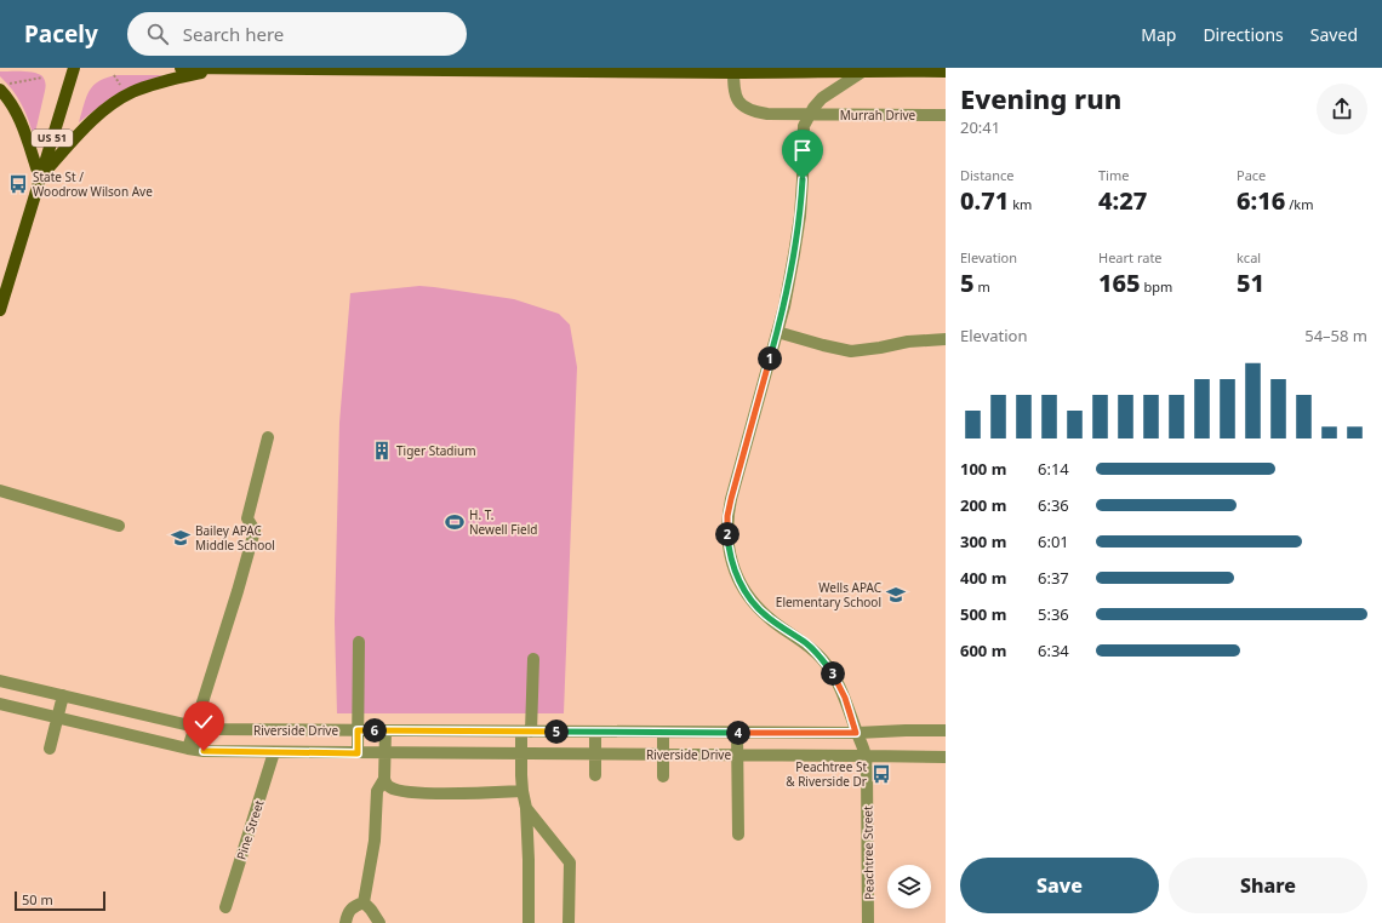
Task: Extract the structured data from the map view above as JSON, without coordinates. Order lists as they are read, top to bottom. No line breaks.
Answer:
{"streets":{"main road":["US 51"],"street":["Murrah Drive","Riverside Drive","Pine Street","Peachtree Street"]},"crossings":[["Murrah Drive","Peachtree Street"],["Riverside Drive","Pine Street"],["Riverside Drive","Peachtree Street"]],"places":{"bus stop":["State St / Woodrow Wilson Ave","Peachtree St & Riverside Dr"],"building":["Tiger Stadium"],"sports":["H. T. Newell Field"],"school or university":["Bailey APAC Middle School","Wells APAC Elementary School"]},"scale_bar":"50 m","page":{"header":"Pacely","search":"Search here","nav":["Map","Directions","Saved"],"heading":["Evening run","20:41"],"stats":[["Distance","0.71 km"],["Time","4:27"],["Pace","6:16 /km"],["Elevation","5 m"],["Heart rate","165 bpm"],["kcal","51"]],"chart":["Elevation","54–58 m"],"pins":["1","2","3","6","5","4"],"list":[{"name":"100 m","note":"6:14"},{"name":"200 m","note":"6:36"},{"name":"300 m","note":"6:01"},{"name":"400 m","note":"6:37"},{"name":"500 m","note":"5:36"},{"name":"600 m","note":"6:34"}],"buttons":["Save","Share"],"scale":"50 m"}}
